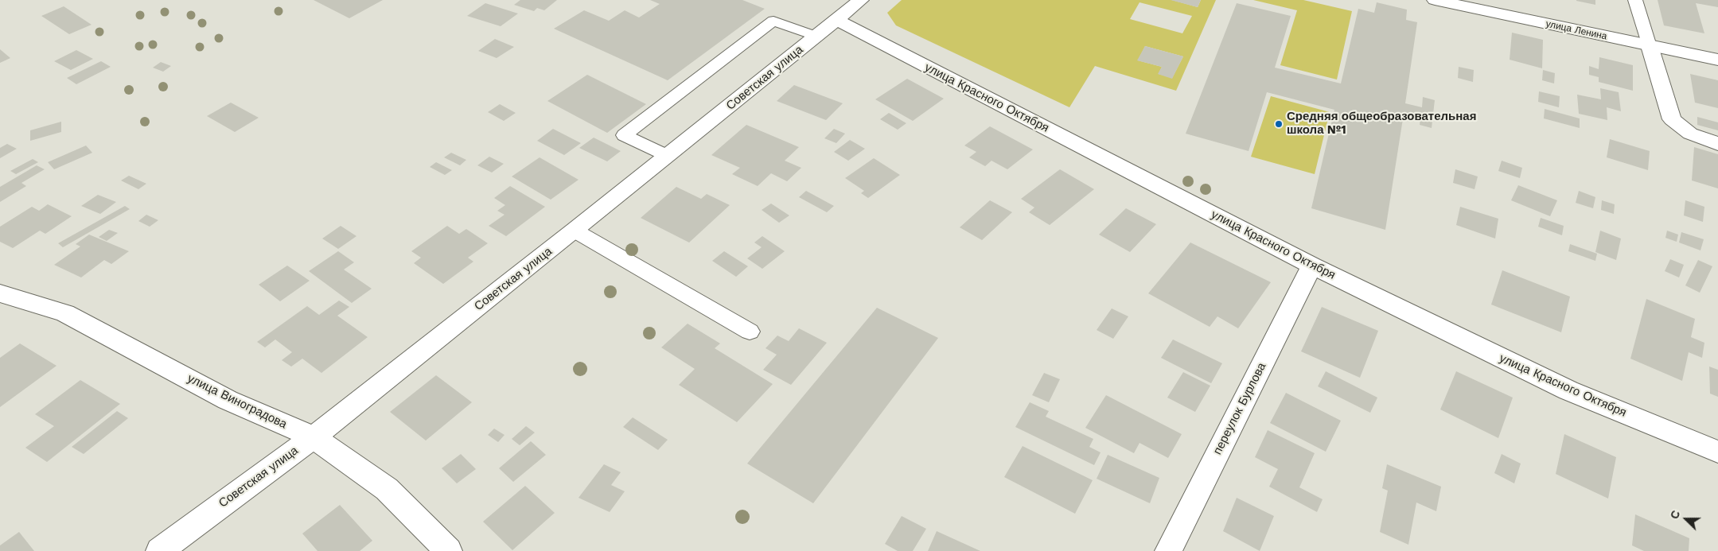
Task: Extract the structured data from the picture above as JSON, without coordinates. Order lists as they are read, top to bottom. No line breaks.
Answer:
{"streets":{"street":["улица Ленина","Советская улица","улица Красного Октября","улица Виноградова","переулок Бурлова"]},"crossings":[["Советская улица","улица Красного Октября"],["Советская улица","улица Виноградова"],["улица Красного Октября","переулок Бурлова"]],"places":["Средняя общеобразовательная школа №1"],"north":"left"}
